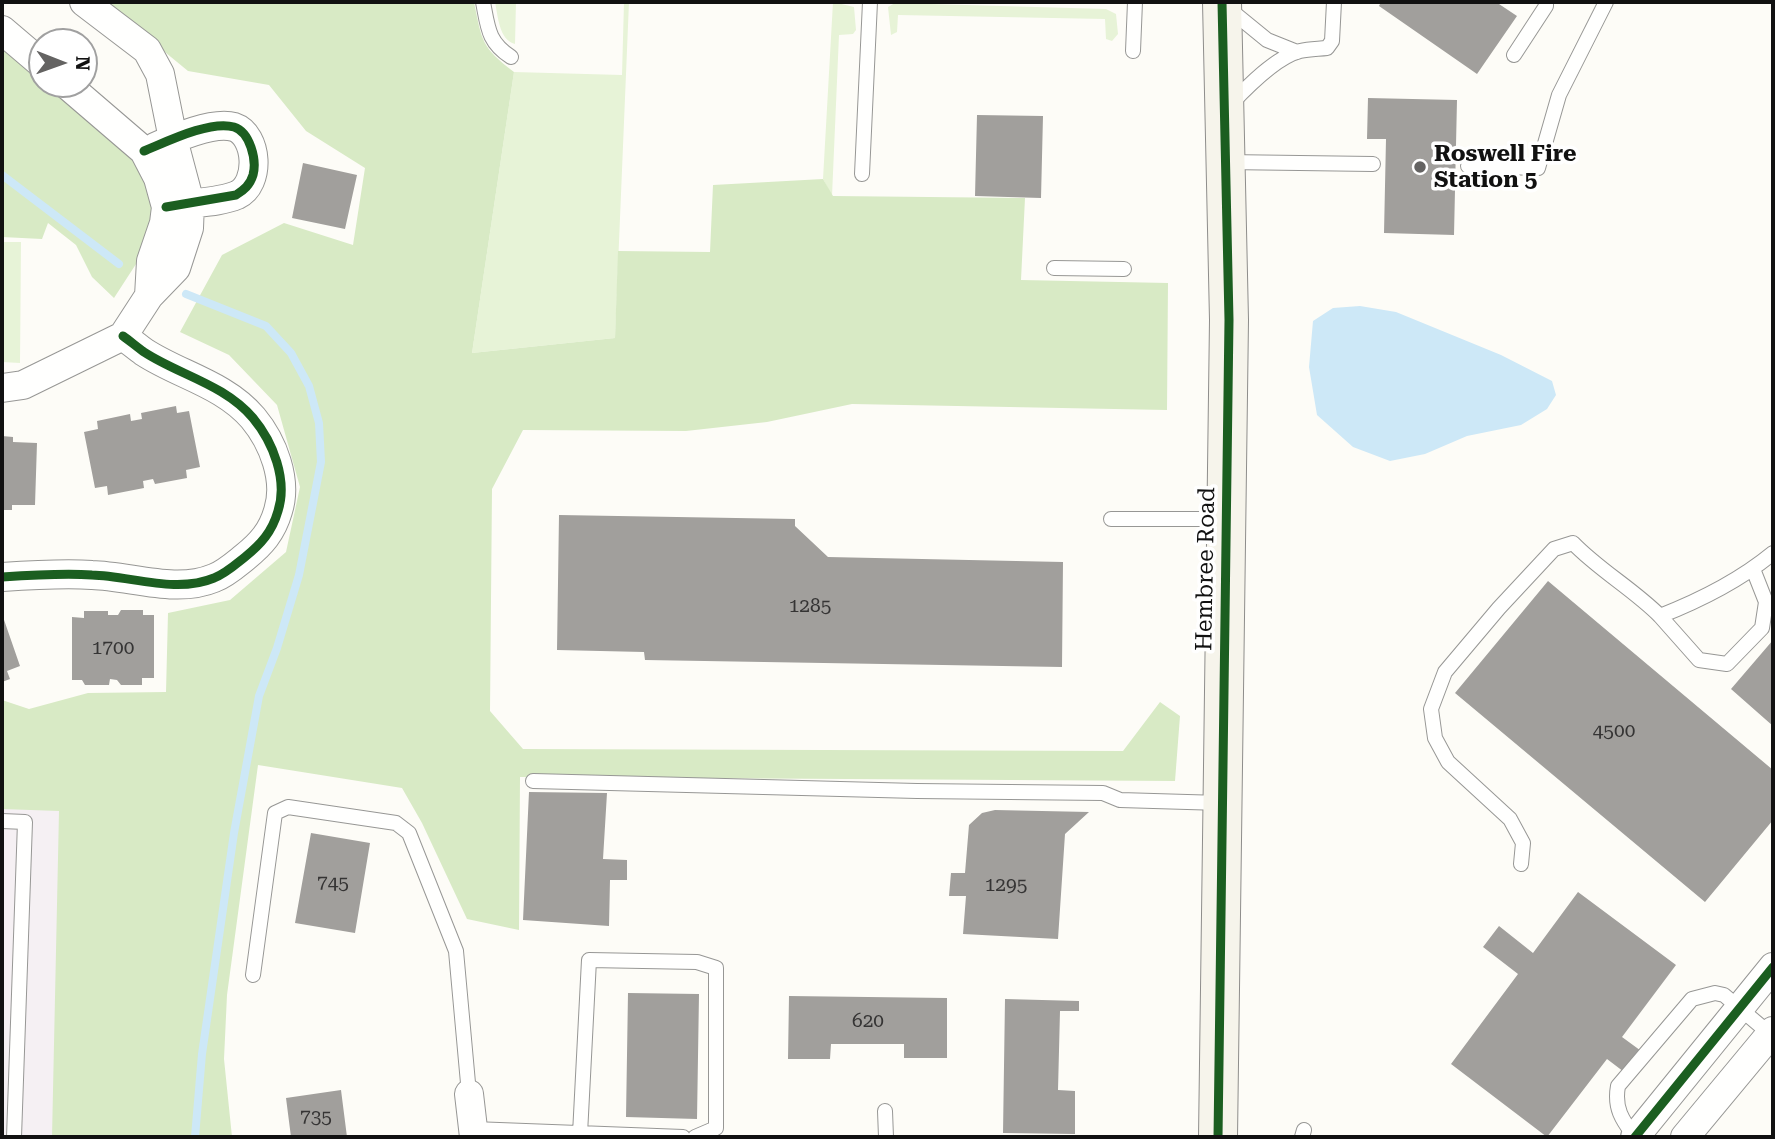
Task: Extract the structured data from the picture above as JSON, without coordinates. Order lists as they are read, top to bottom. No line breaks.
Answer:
{"streets":{"street":["Hembree Road"]},"places":["Roswell Fire Station 5"],"house_numbers":["1285","1700","4500","745","1295","620","735"],"north":"right"}
